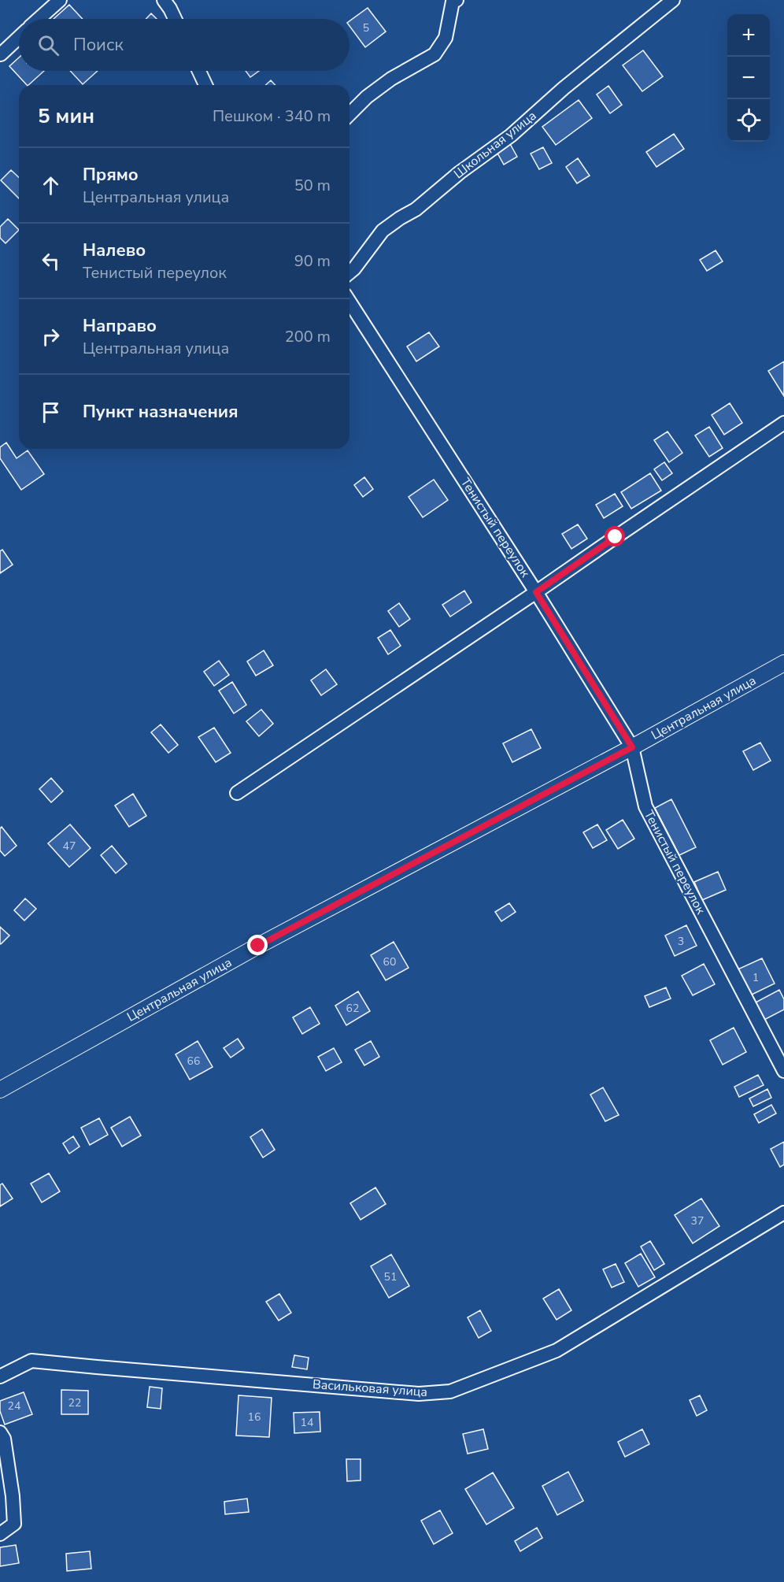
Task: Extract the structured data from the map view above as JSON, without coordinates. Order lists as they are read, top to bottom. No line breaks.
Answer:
{"streets":{"street":["Школьная улица","Тенистый переулок","Центральная улица","Васильковая улица"]},"crossings":[["Тенистый переулок","Центральная улица"]],"house_numbers":["5","47","3","60","1","62","66","37","51","22","24","16","14"],"page":{"map_buttons":["+","−"],"search":"Поиск","heading":["5 мин","Пешком · 340 m"],"list":[["Прямо","Центральная улица","50 m"],["Налево","Тенистый переулок","90 m"],["Направо","Центральная улица","200 m"],"Пункт назначения"]}}
